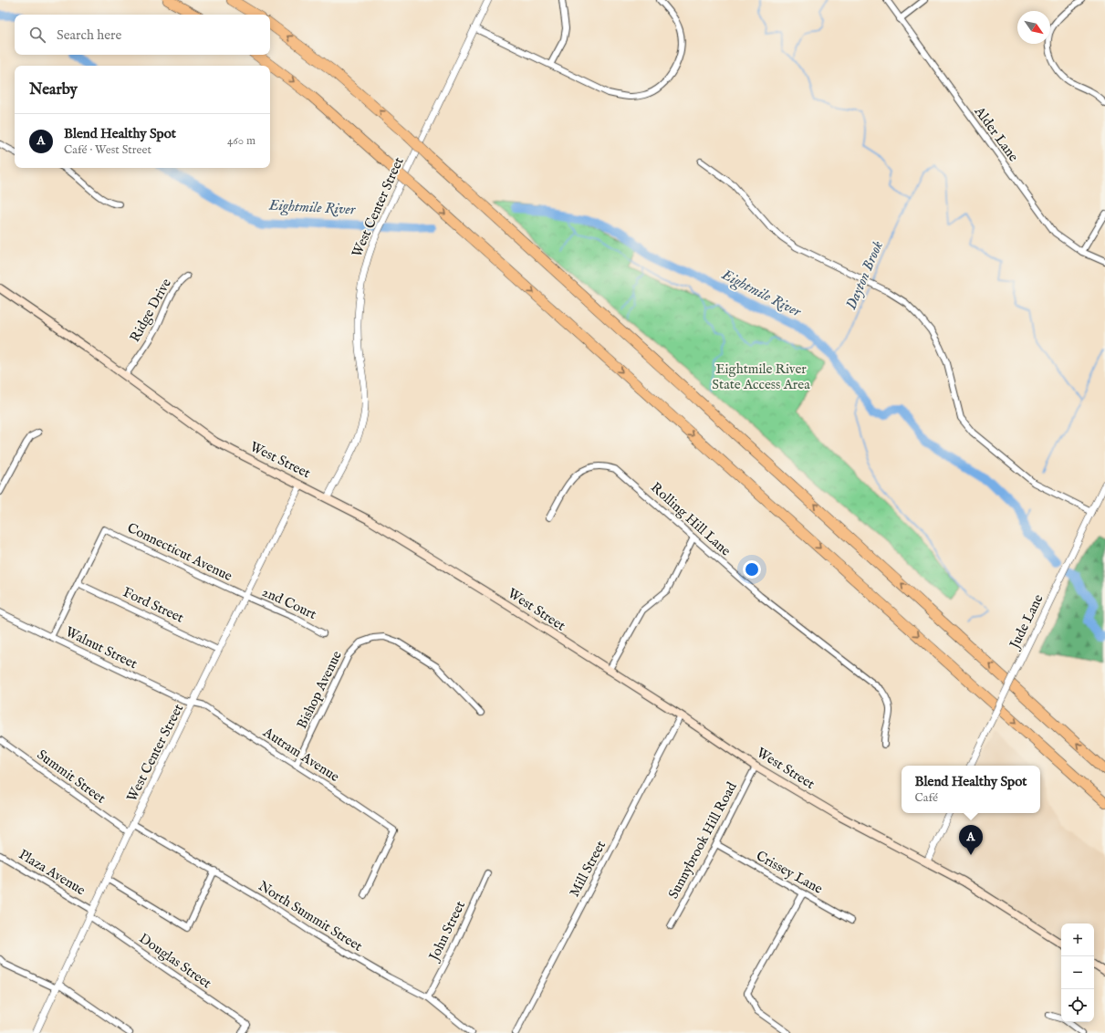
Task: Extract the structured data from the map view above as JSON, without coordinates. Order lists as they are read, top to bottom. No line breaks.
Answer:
{"streets":{"main road":["West Street"],"street":["Alder Lane","West Center Street","Ridge Drive","Rolling Hill Lane","Connecticut Avenue","2nd Court","Ford Street","Jude Lane","Walnut Street","Bishop Avenue","Autram Avenue","Summit Street","Sunnybrook Hill Road","Mill Street","Plaza Avenue","Crissey Lane","North Summit Street","John Street","Douglas Street"]},"crossings":[["West Center Street","West Street"],["West Center Street","Connecticut Avenue"],["West Center Street","2nd Court"],["West Center Street","Ford Street"],["West Center Street","Walnut Street"],["West Center Street","Autram Avenue"],["West Center Street","Summit Street"],["West Center Street","Plaza Avenue"],["West Center Street","North Summit Street"],["West Center Street","Douglas Street"],["Ridge Drive","West Street"],["West Street","Sunnybrook Hill Road"],["West Street","Mill Street"],["Connecticut Avenue","2nd Court"],["Connecticut Avenue","Ford Street"],["Walnut Street","Autram Avenue"],["Bishop Avenue","Autram Avenue"],["Sunnybrook Hill Road","Crissey Lane"],["Plaza Avenue","Douglas Street"],["North Summit Street","John Street"]],"water":["Eightmile River","Dayton Brook"],"parks":["Eightmile River State Access Area"],"north":"bottom right","page":{"search":"Search here","heading":"Nearby","list":[{"mark":"A","name":"Blend Healthy Spot","note":"Café · West Street","value":"460 m"}],"popup":["Blend Healthy Spot","Café"],"pins":"A","map_buttons":["+","−"]}}
